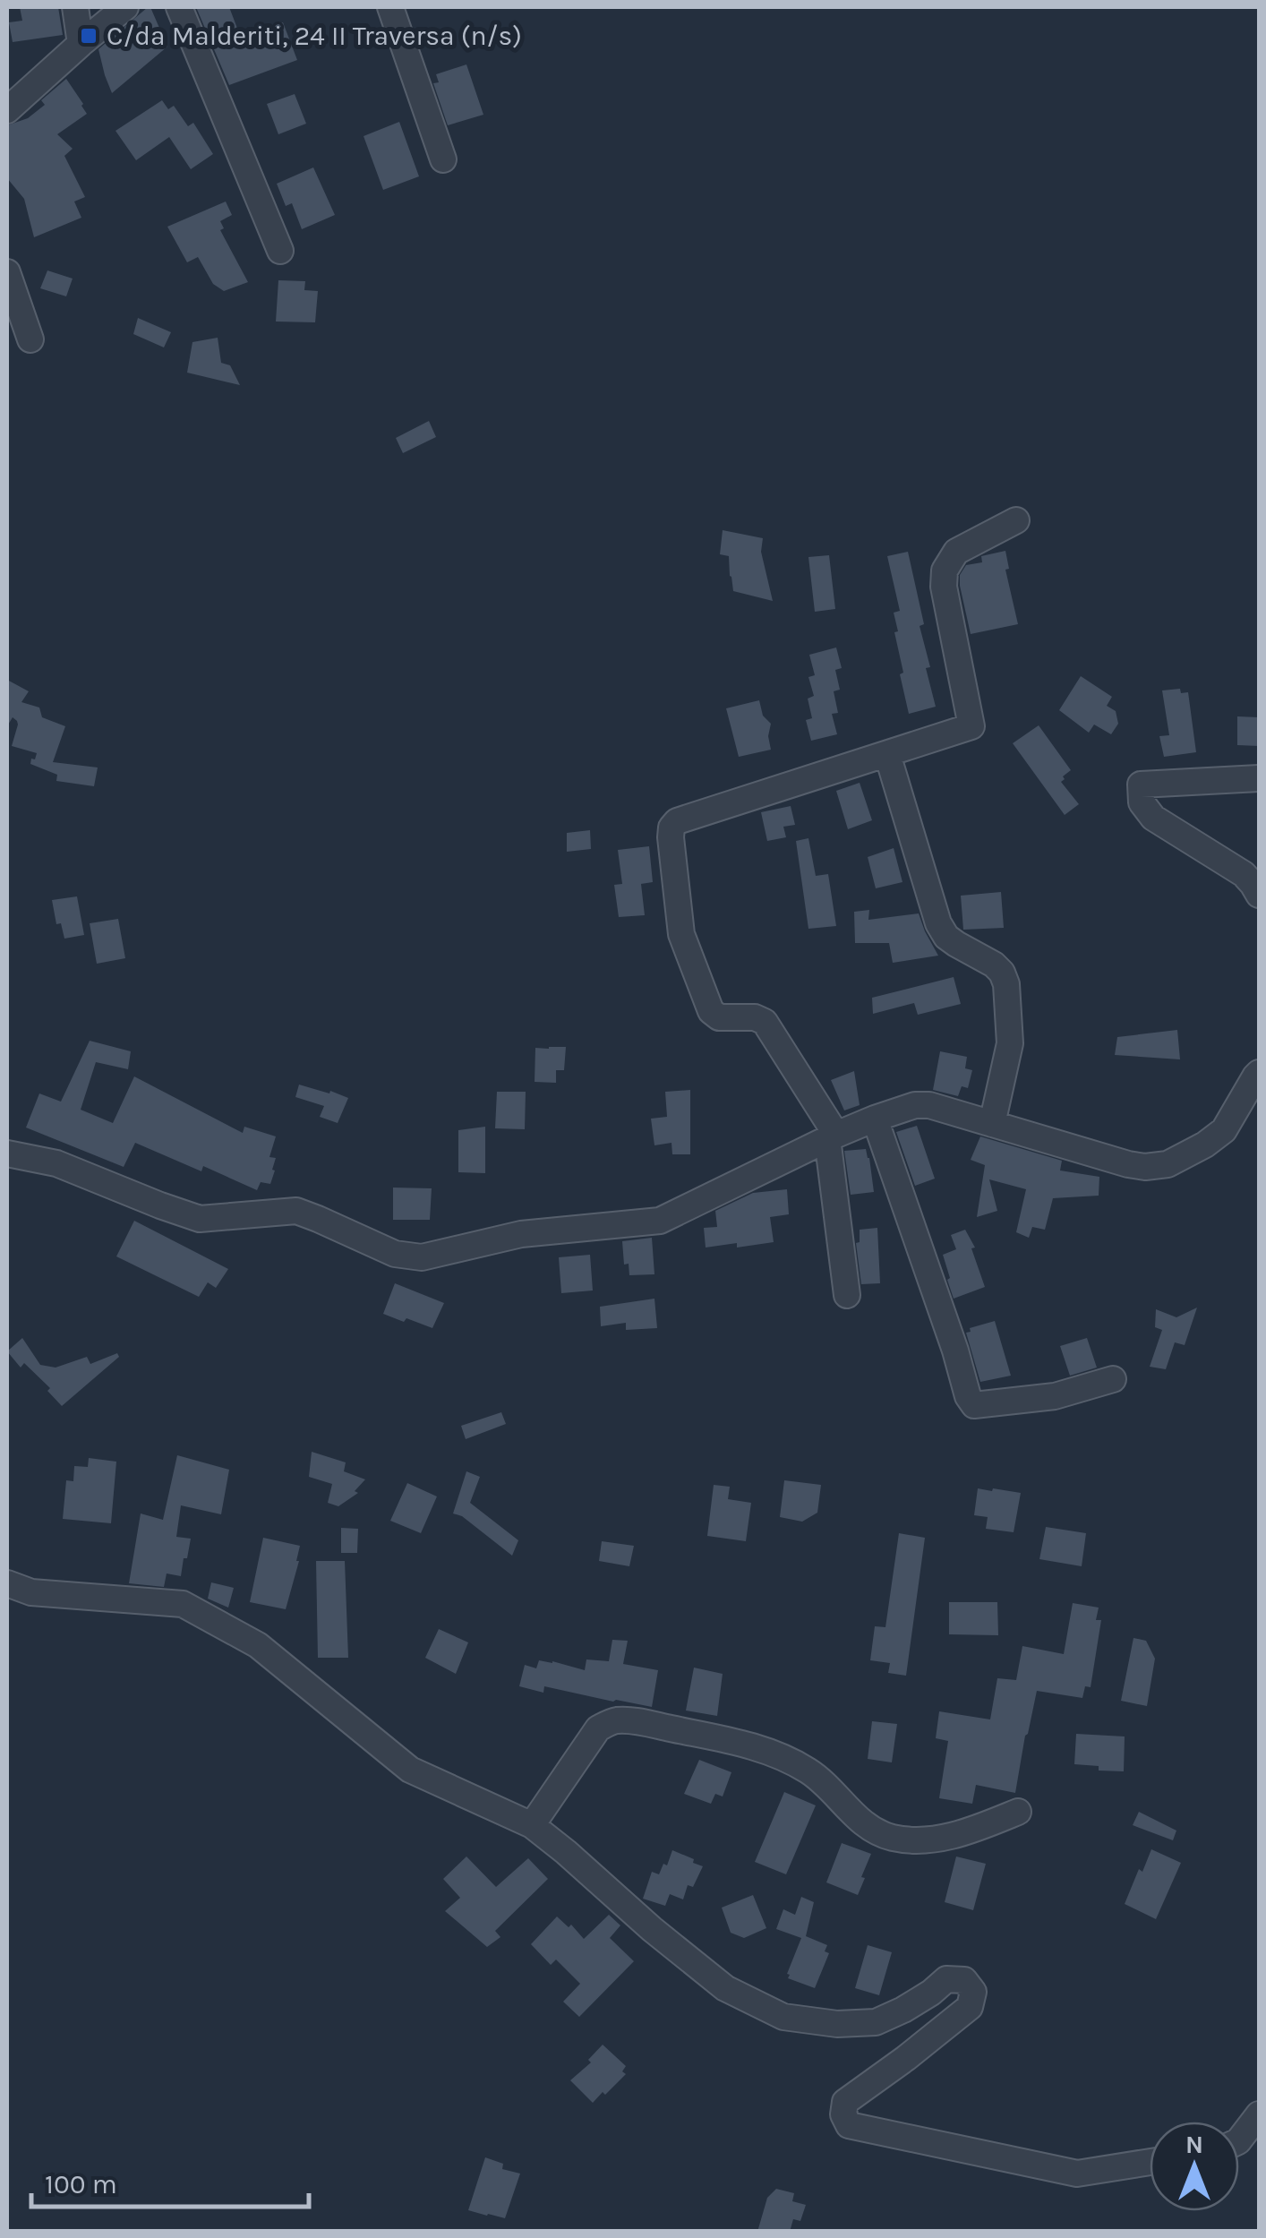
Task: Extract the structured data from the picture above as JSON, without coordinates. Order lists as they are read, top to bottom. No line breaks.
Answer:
{"places":{"transit":["C/da Malderiti, 24 II Traversa (n/s)"]},"scale_bar":"100 m","north":"top"}
